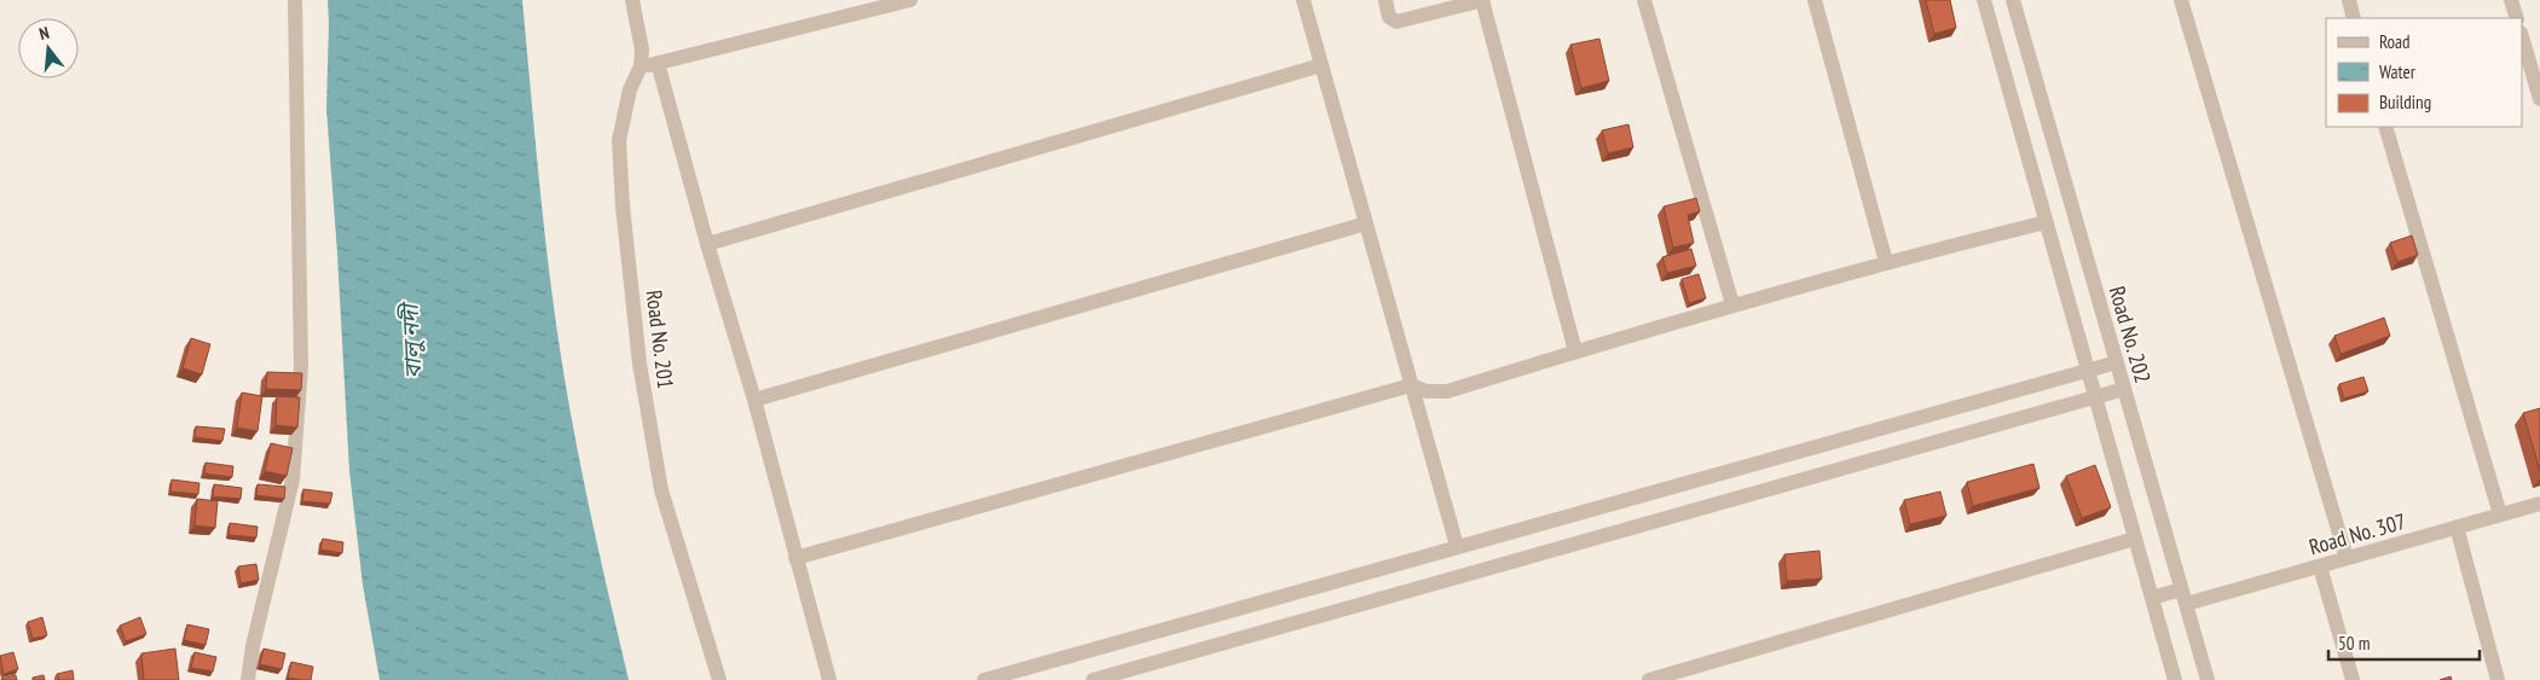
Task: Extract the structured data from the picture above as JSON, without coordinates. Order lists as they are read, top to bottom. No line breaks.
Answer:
{"streets":{"street":["Road No. 202","Road No. 201","Road No. 307"]},"crossings":[["Road No. 202","Road No. 307"]],"water":["বালু নদী"],"legend":["Road","Water","Building"],"scale_bar":"50 m","north":"top"}
